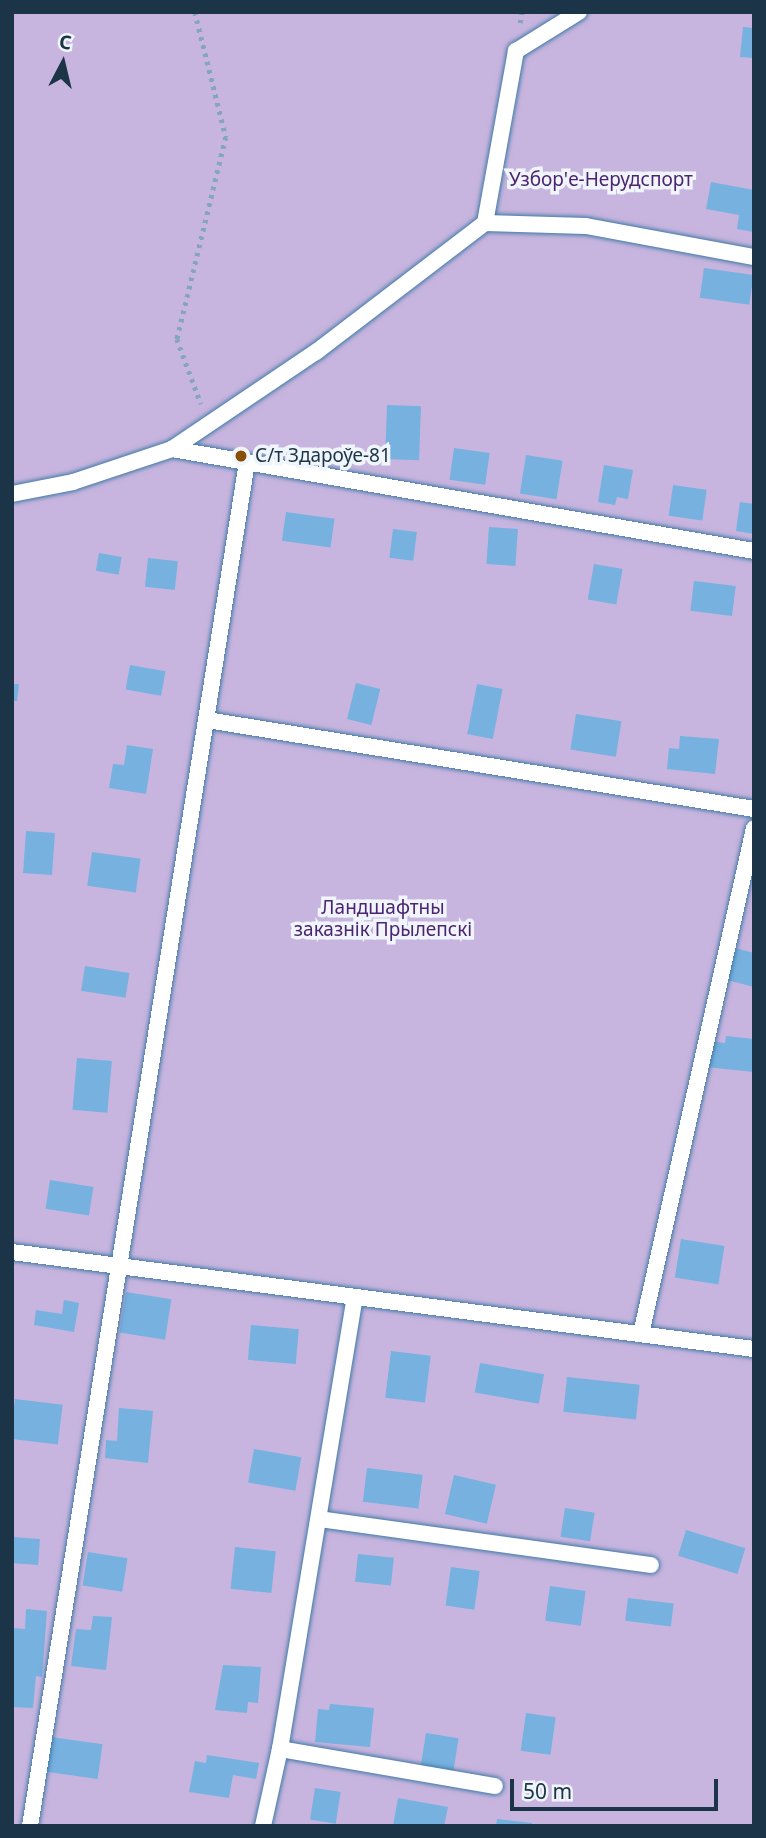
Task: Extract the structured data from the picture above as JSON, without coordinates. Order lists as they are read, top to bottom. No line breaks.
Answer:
{"parks":["Узбор'е-Нерудспорт","Ландшафтны заказнік Прылепскі"],"places":["С/т Здароўе-81"],"scale_bar":"50 m","north":"top"}
